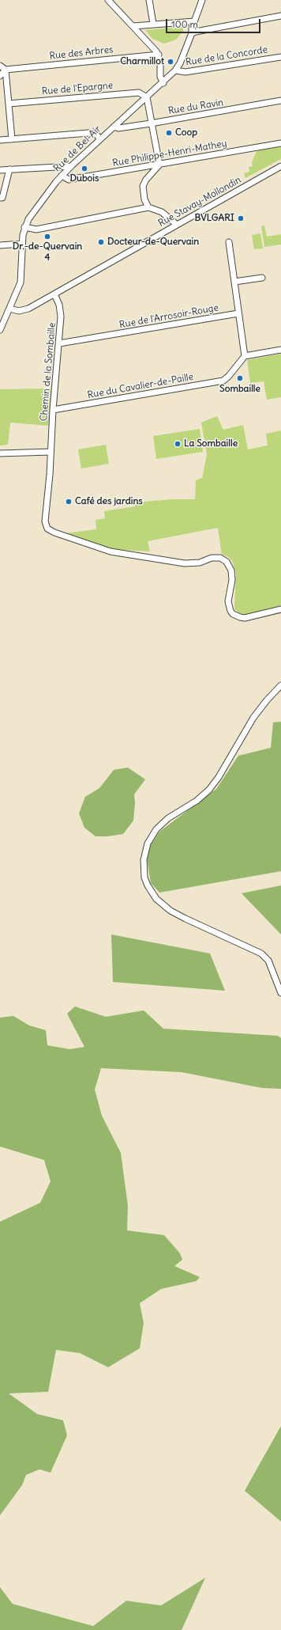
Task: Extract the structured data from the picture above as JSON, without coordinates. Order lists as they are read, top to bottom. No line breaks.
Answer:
{"streets":{"street":["Rue des Arbres","Rue de la Concorde","Rue de l'Epargne","Rue du Ravin","Rue de Bel-Air","Rue Philippe-Henri-Mathey","Rue Stavay-Mollondin","Rue de l'Arrosoir-Rouge","Chemin de la Sombaille","Rue du Cavalier-de-Paille"]},"crossings":[["Rue de la Concorde","Rue de Bel-Air"],["Rue de l'Epargne","Rue de Bel-Air"],["Rue du Ravin","Rue de Bel-Air"],["Rue de Bel-Air","Rue Philippe-Henri-Mathey"],["Rue de Bel-Air","Rue Stavay-Mollondin"],["Rue Stavay-Mollondin","Chemin de la Sombaille"],["Rue de l'Arrosoir-Rouge","Chemin de la Sombaille"],["Chemin de la Sombaille","Rue du Cavalier-de-Paille"]],"places":["Charmillot","Coop","Dubois","BVLGARI","Dr.-de-Quervain 4","Docteur-de-Quervain","Sombaille","La Sombaille","Café des jardins"],"scale_bar":"100 m"}
